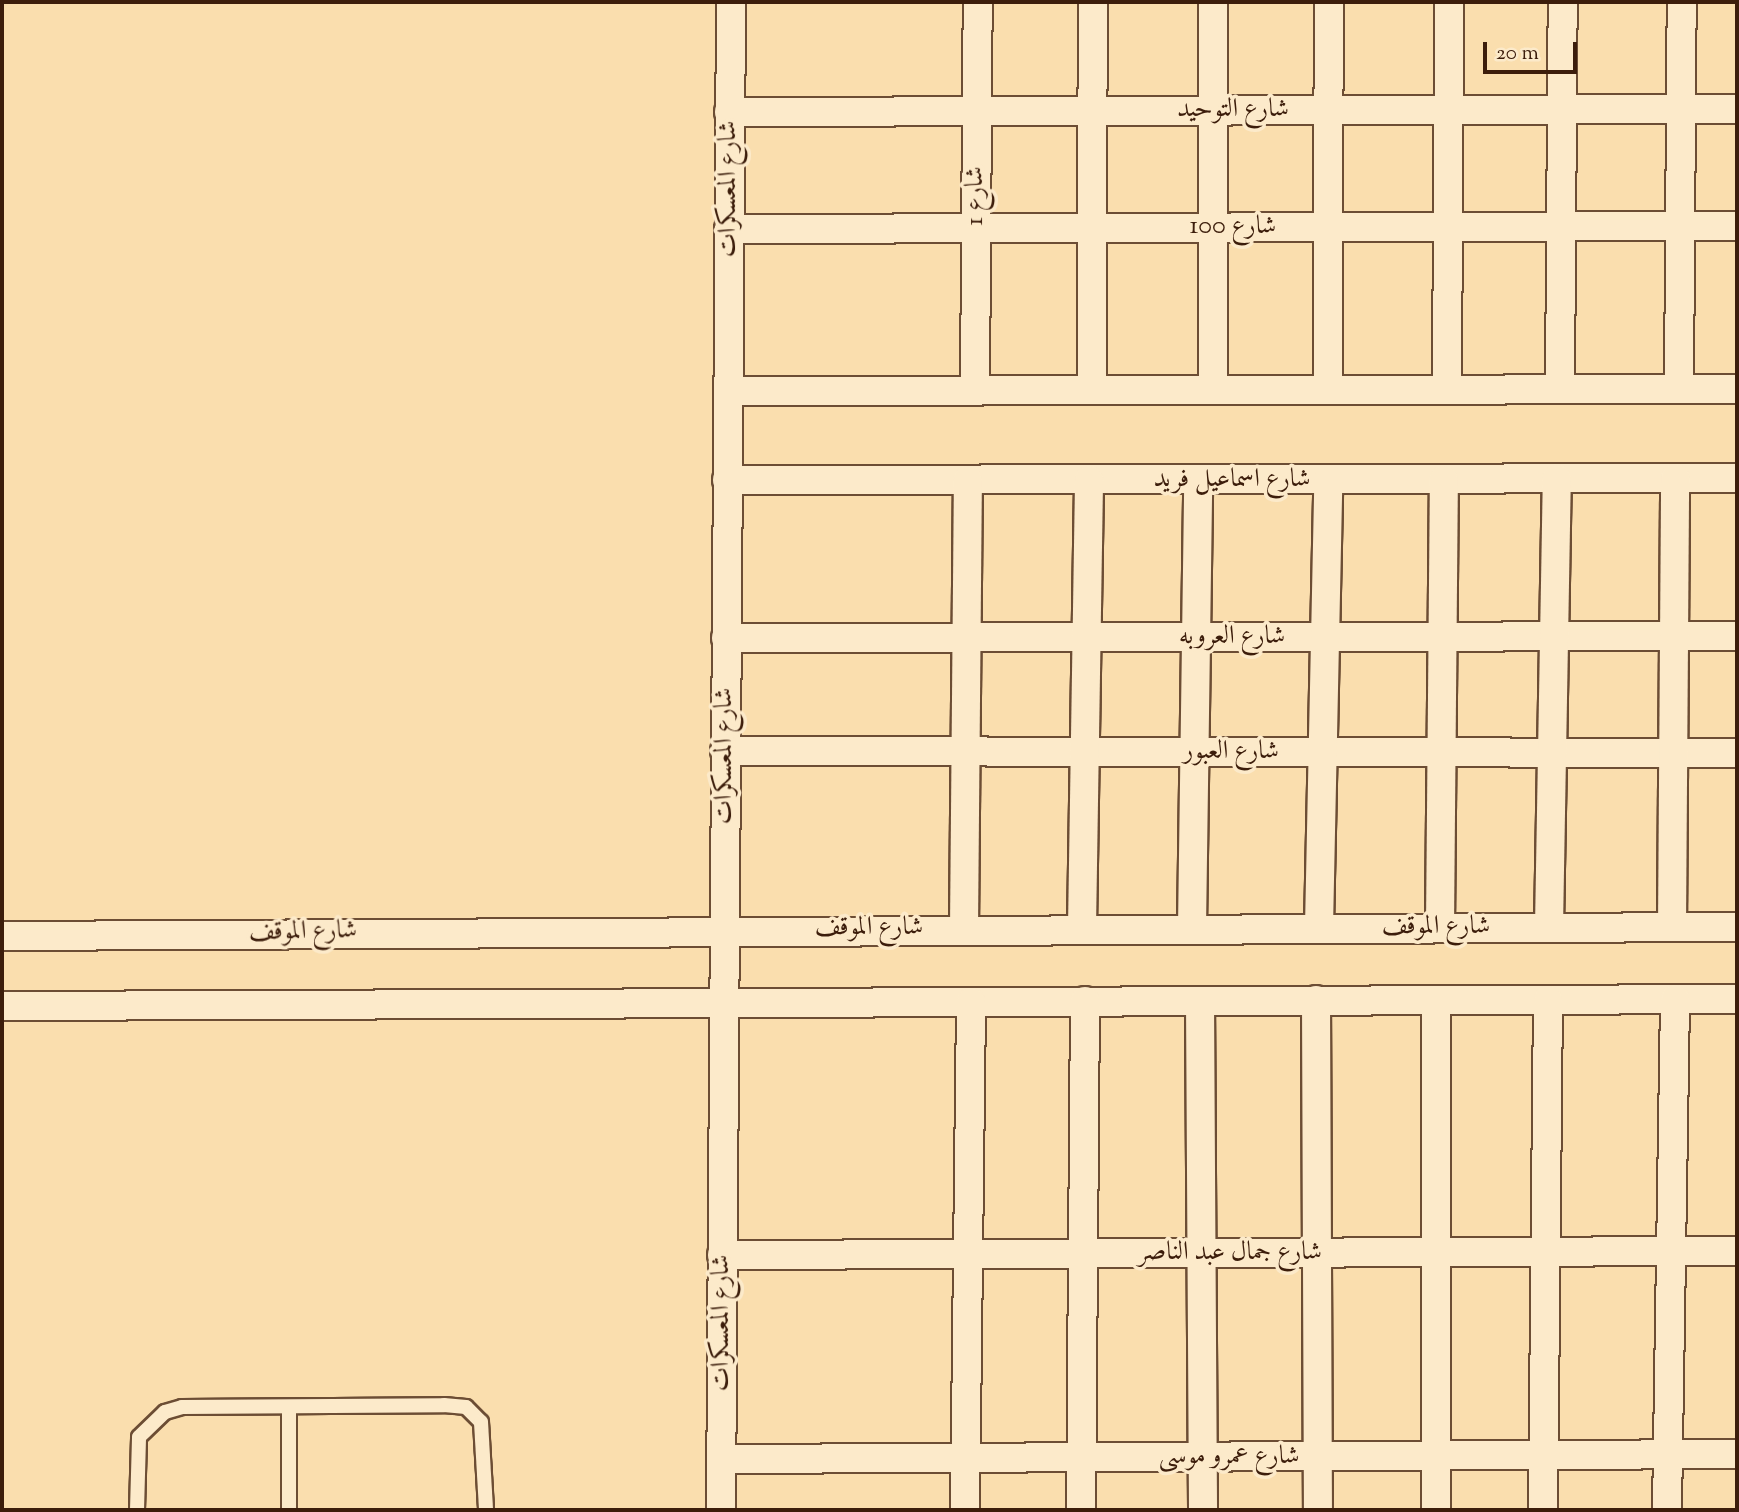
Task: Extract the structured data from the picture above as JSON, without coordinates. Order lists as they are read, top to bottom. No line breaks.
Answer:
{"streets":{"street":["شارع التوحيد","شارع المعسكرات","شارع 1","شارع 100","شارع اسماعيل فريد","شارع العروبه","شارع العبور","شارع الموقف","شارع جمال عبد الناصر","شارع عمرو موسى"]},"crossings":[["شارع التوحيد","شارع المعسكرات"],["شارع التوحيد","شارع 1"],["شارع المعسكرات","شارع 100"],["شارع المعسكرات","شارع اسماعيل فريد"],["شارع المعسكرات","شارع العروبه"],["شارع المعسكرات","شارع العبور"],["شارع المعسكرات","شارع الموقف"],["شارع المعسكرات","شارع جمال عبد الناصر"],["شارع المعسكرات","شارع عمرو موسى"],["شارع 1","شارع 100"]],"scale_bar":"20 m"}
